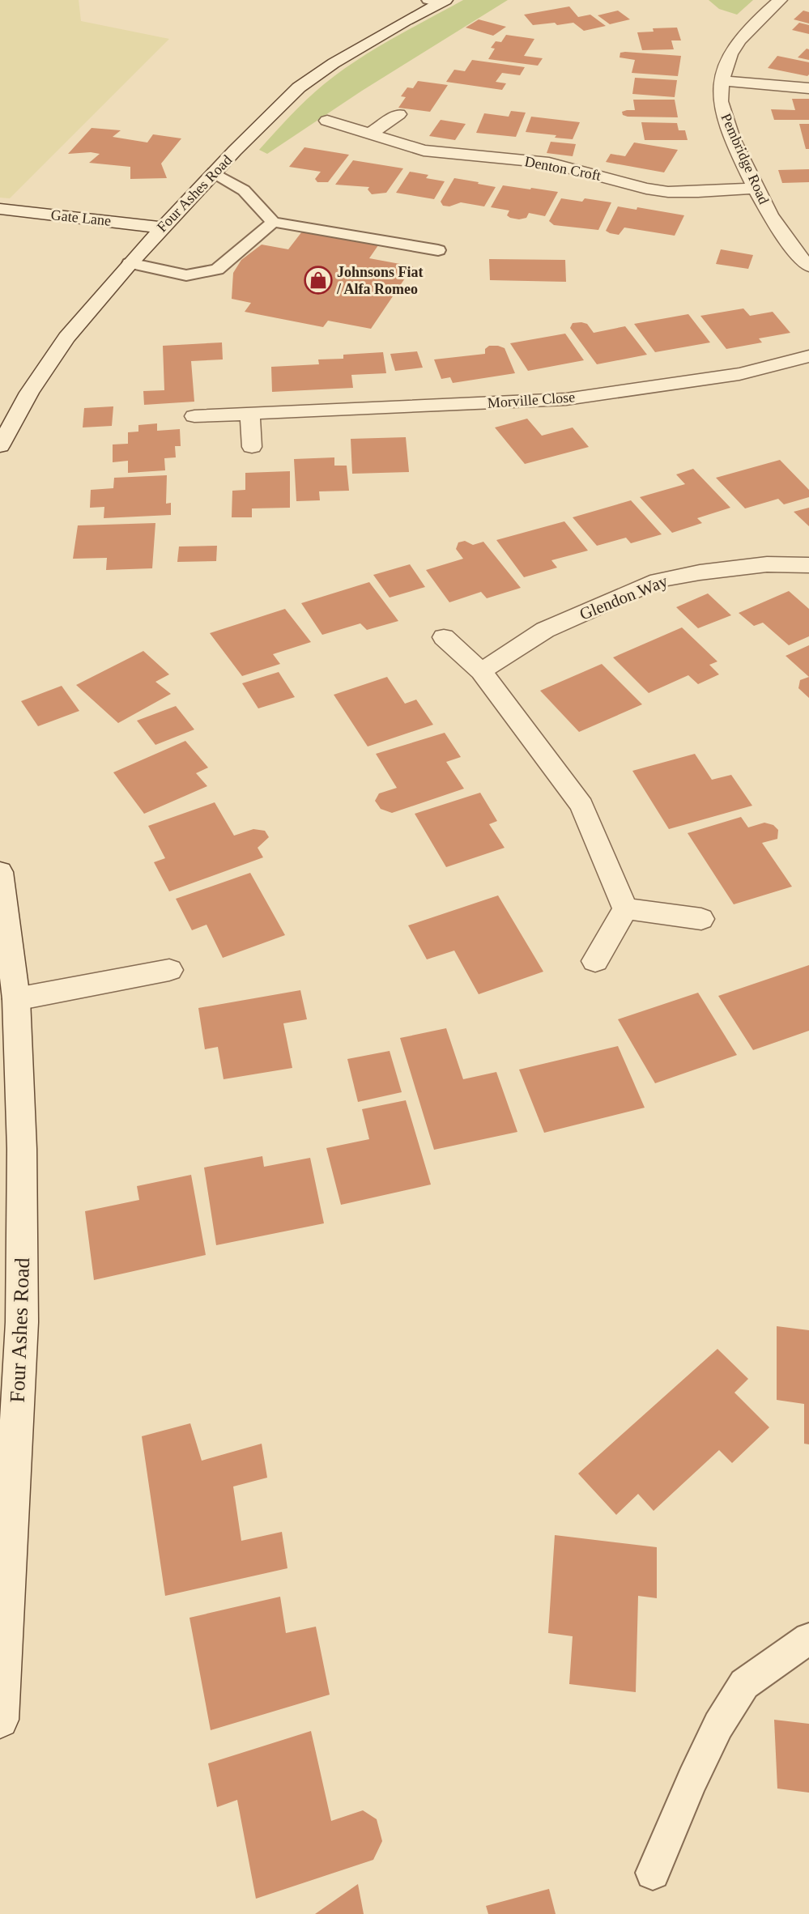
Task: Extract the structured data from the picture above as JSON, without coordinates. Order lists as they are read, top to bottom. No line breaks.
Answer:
{"streets":{"street":["Pembridge Road","Denton Croft","Four Ashes Road","Gate Lane","Morville Close","Glendon Way"]},"crossings":[["Pembridge Road","Denton Croft"],["Four Ashes Road","Gate Lane"]],"places":{"shop":["Johnsons Fiat / Alfa Romeo"]}}
